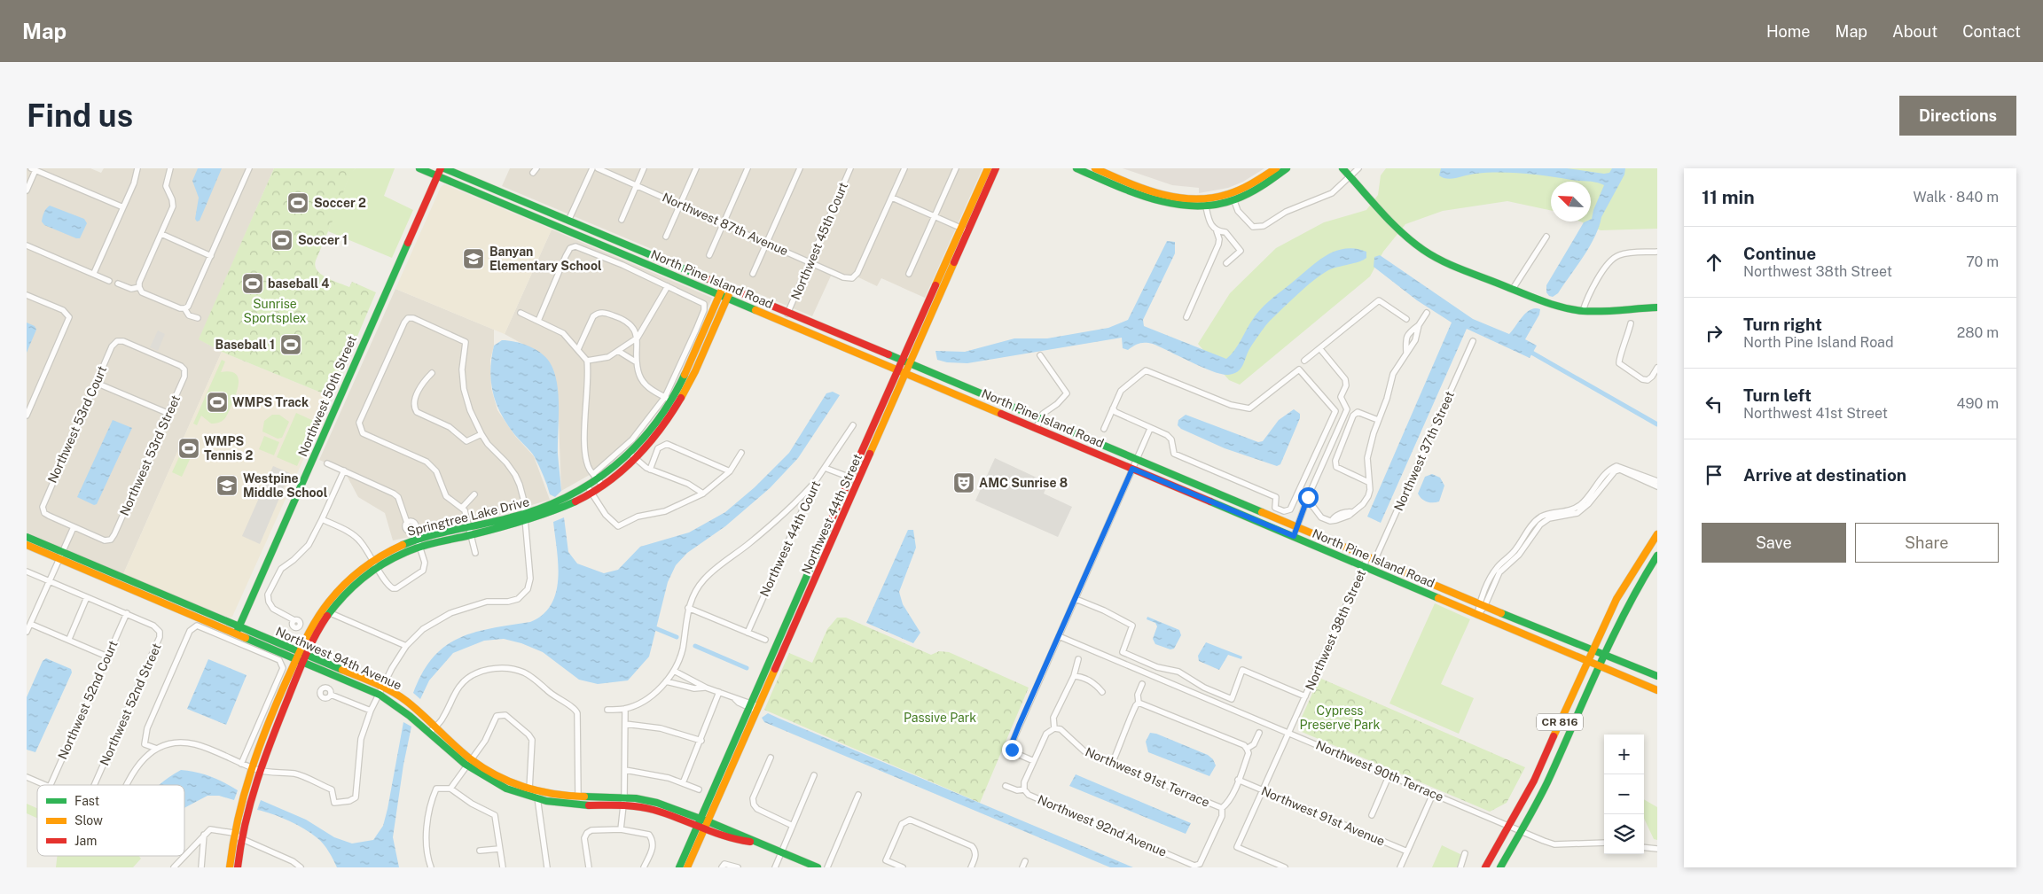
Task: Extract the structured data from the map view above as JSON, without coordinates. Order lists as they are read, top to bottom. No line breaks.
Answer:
{"streets":{"street":["Northwest 87th Avenue","Northwest 45th Court","North Pine Island Road","Northwest 50th Street","Northwest 53rd Court","Northwest 37th Street","Northwest 53rd Street","Northwest 44th Street","Springtree Lake Drive","Northwest 44th Court","Northwest 38th Street","Northwest 94th Avenue","Northwest 52nd Court","Northwest 52nd Street","CR 816","Northwest 90th Terrace","Northwest 91st Terrace","Northwest 91st Avenue","Northwest 92nd Avenue"]},"crossings":[["Northwest 87th Avenue","Northwest 45th Court"],["Northwest 45th Court","North Pine Island Road"],["North Pine Island Road","Northwest 50th Street"],["North Pine Island Road","Northwest 37th Street"],["North Pine Island Road","Northwest 44th Street"],["North Pine Island Road","Springtree Lake Drive"],["North Pine Island Road","Northwest 38th Street"],["North Pine Island Road","CR 816"],["Northwest 50th Street","Northwest 94th Avenue"],["Northwest 53rd Court","Northwest 53rd Street"],["Northwest 44th Street","Northwest 94th Avenue"],["Springtree Lake Drive","Northwest 94th Avenue"],["Northwest 38th Street","Northwest 90th Terrace"],["Northwest 38th Street","Northwest 91st Avenue"],["Northwest 52nd Court","Northwest 52nd Street"],["CR 816","Northwest 90th Terrace"]],"parks":["Sunrise Sportsplex","Cypress Preserve Park","Passive Park"],"places":{"sports":["Soccer 2","Soccer 1","baseball 4","Baseball 1","WMPS Track","WMPS Tennis 2"],"school or university":["Banyan Elementary School","Westpine Middle School"],"theatre":["AMC Sunrise 8"]},"legend":["Fast","Slow","Jam"],"north":"top left","page":{"header":"Map","nav":["Home","Map","About","Contact"],"buttons":["Directions",["Save","Share"]],"title":"Find us","heading":["11 min","Walk · 840 m"],"list":[["Continue","Northwest 38th Street","70 m"],["Turn right","North Pine Island Road","280 m"],["Turn left","Northwest 41st Street","490 m"],"Arrive at destination"],"map_buttons":["+","−"]}}
